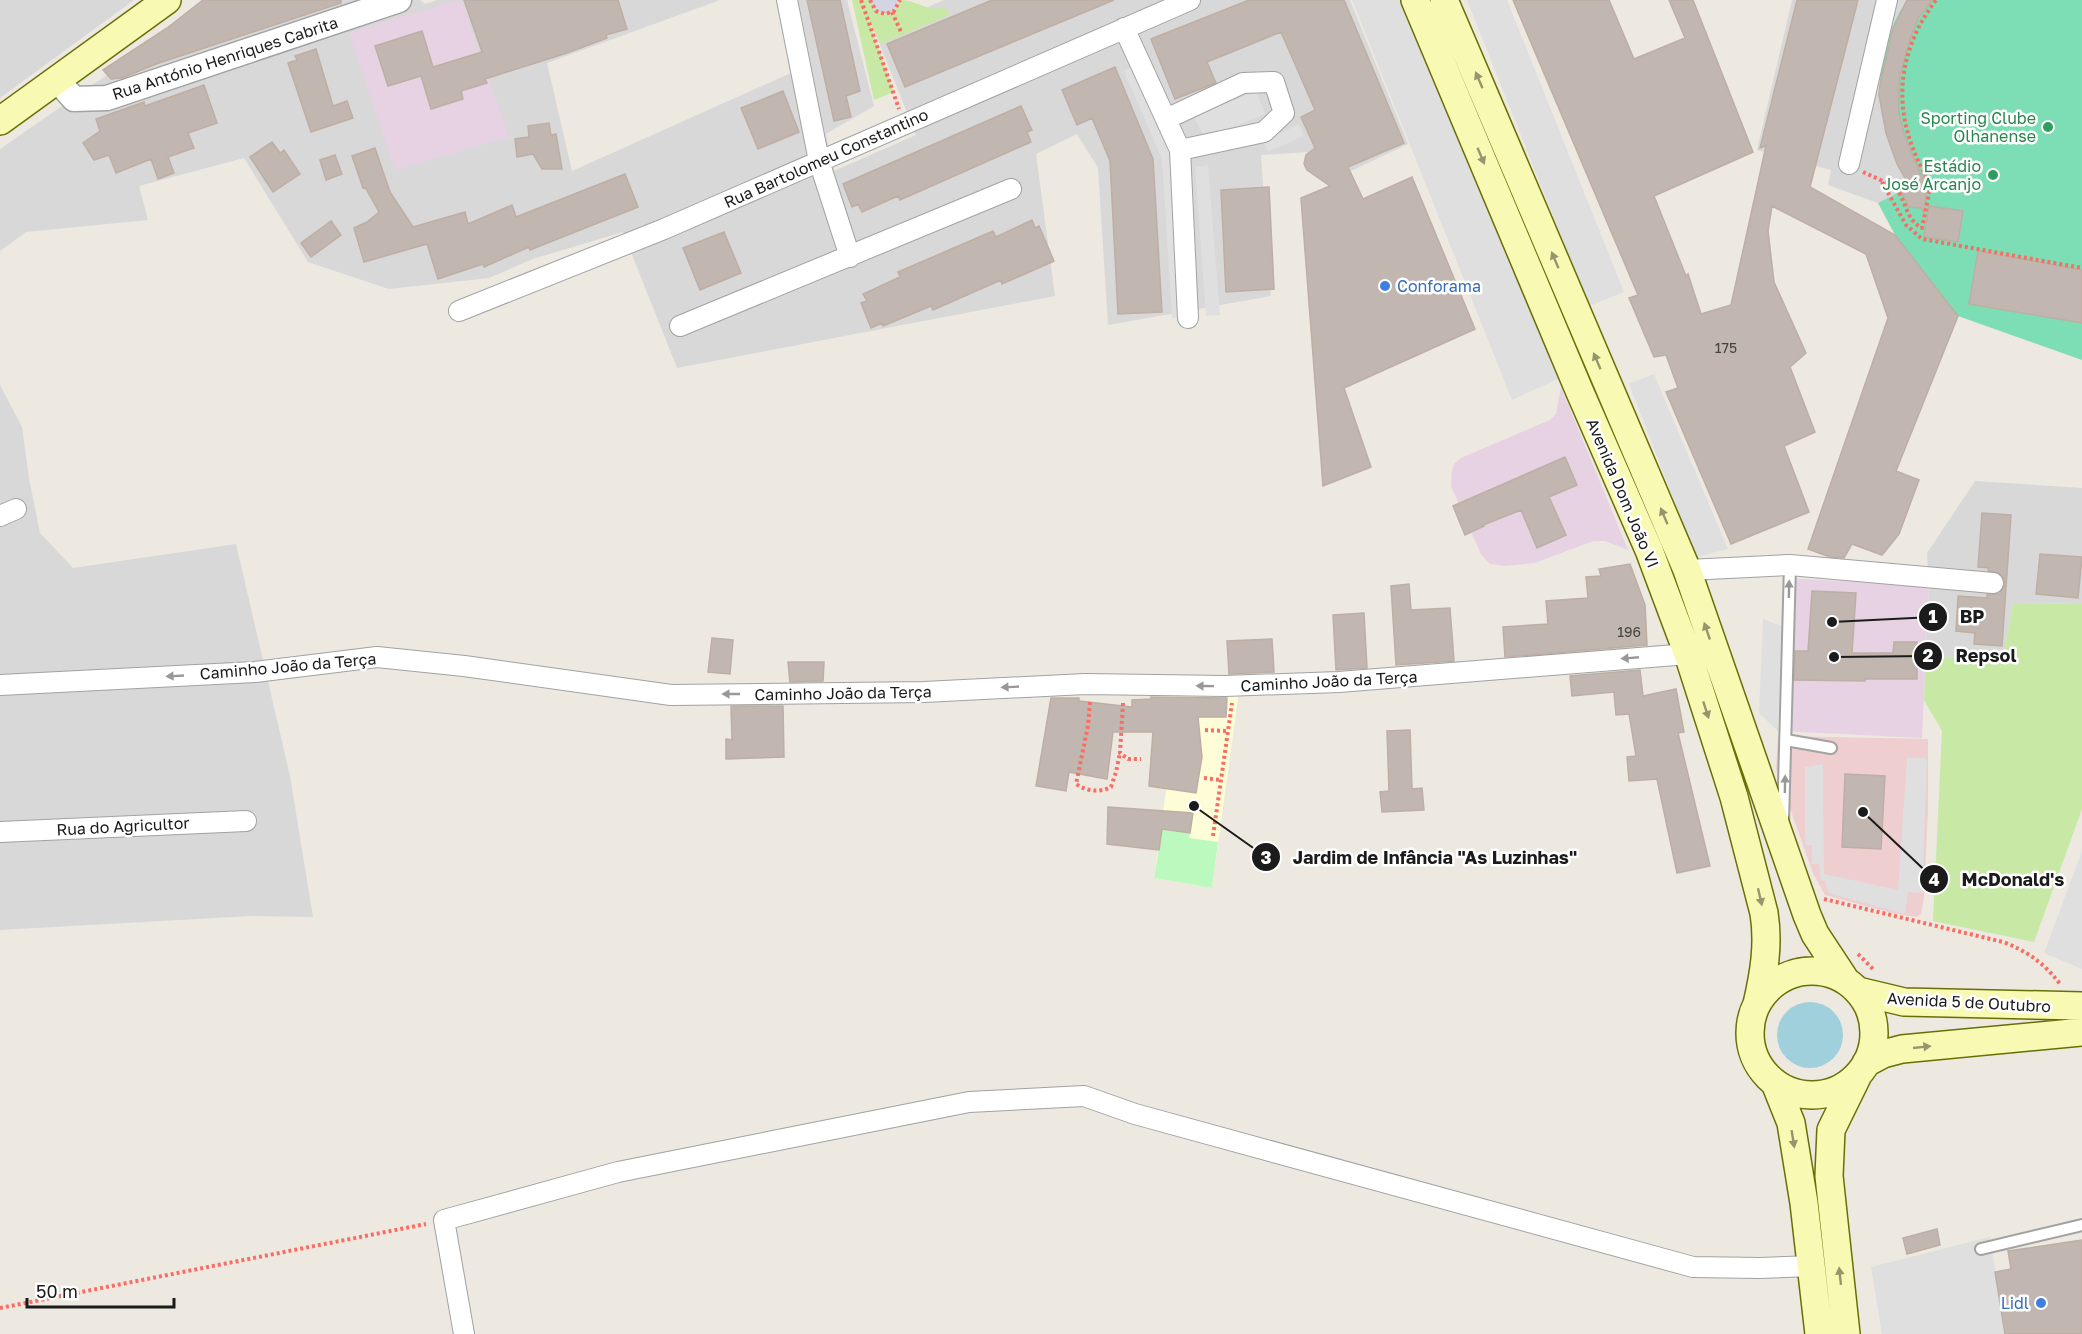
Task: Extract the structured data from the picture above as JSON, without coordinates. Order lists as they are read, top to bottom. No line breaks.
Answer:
{"streets":{"main road":["Avenida Dom João VI","Avenida 5 de Outubro"],"street":["Rua António Henriques Cabrita","Rua Bartolomeu Constantino","Caminho João da Terça","Rua do Agricultor"]},"crossings":[["Avenida Dom João VI","Caminho João da Terça"],["Avenida Dom João VI","Avenida 5 de Outubro"]],"one_way":["Caminho João da Terça"],"places":["Sporting Clube Olhanense","Estádio José Arcanjo","Conforama","BP","Repsol","Jardim de Infância \"As Luzinhas\"","McDonald's","Lidl"],"house_numbers":["175","196"],"scale_bar":"50 m"}
